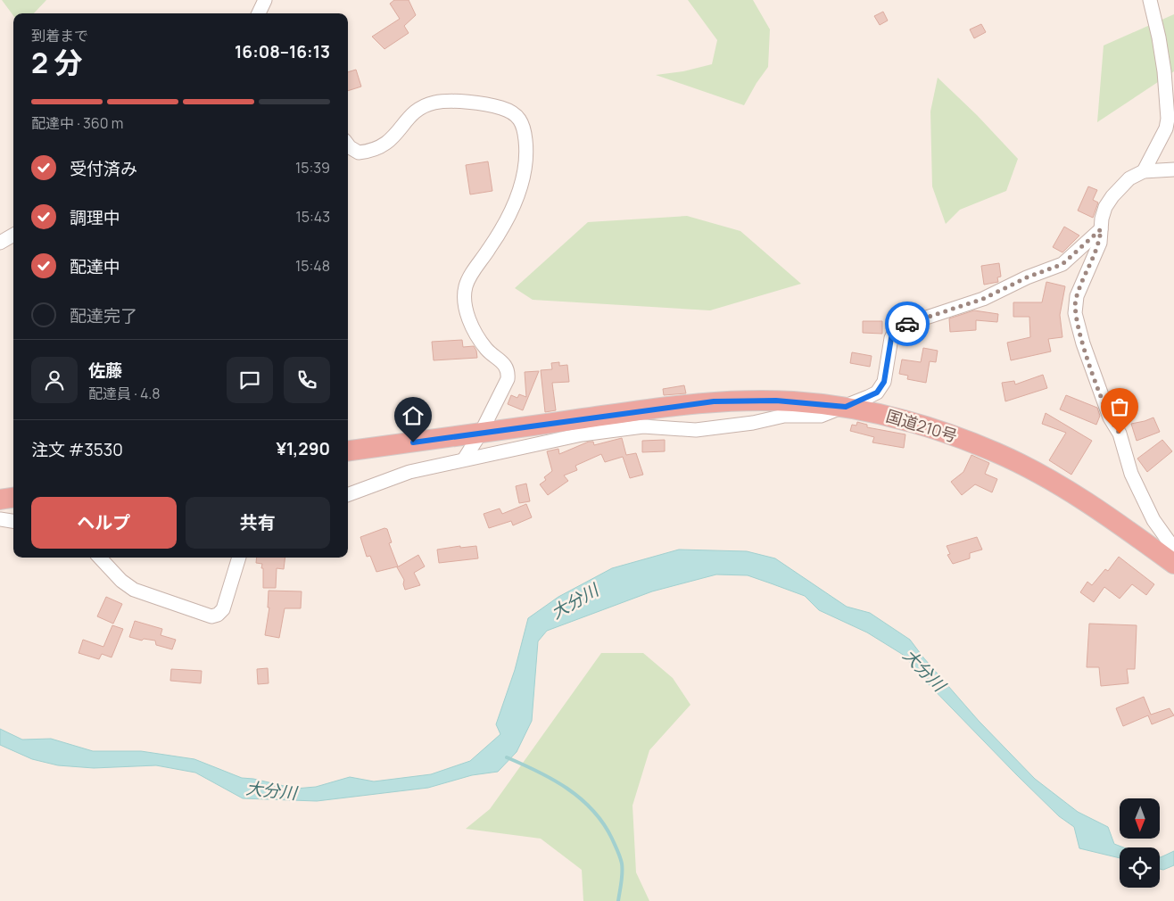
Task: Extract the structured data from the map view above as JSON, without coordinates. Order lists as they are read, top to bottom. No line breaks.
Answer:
{"streets":{"highway":["国道210号"]},"water":["大分川"],"north":"bottom","page":{"heading":["2 分","到着まで","16:08–16:13"],"panel":["佐藤","配達員 · 4.8","注文 #3530","¥1,290"],"bar":"配達中 · 360 m","list":[["受付済み","15:39"],["調理中","15:43"],["配達中","15:48"],"配達完了"],"buttons":["ヘルプ","共有"]}}
